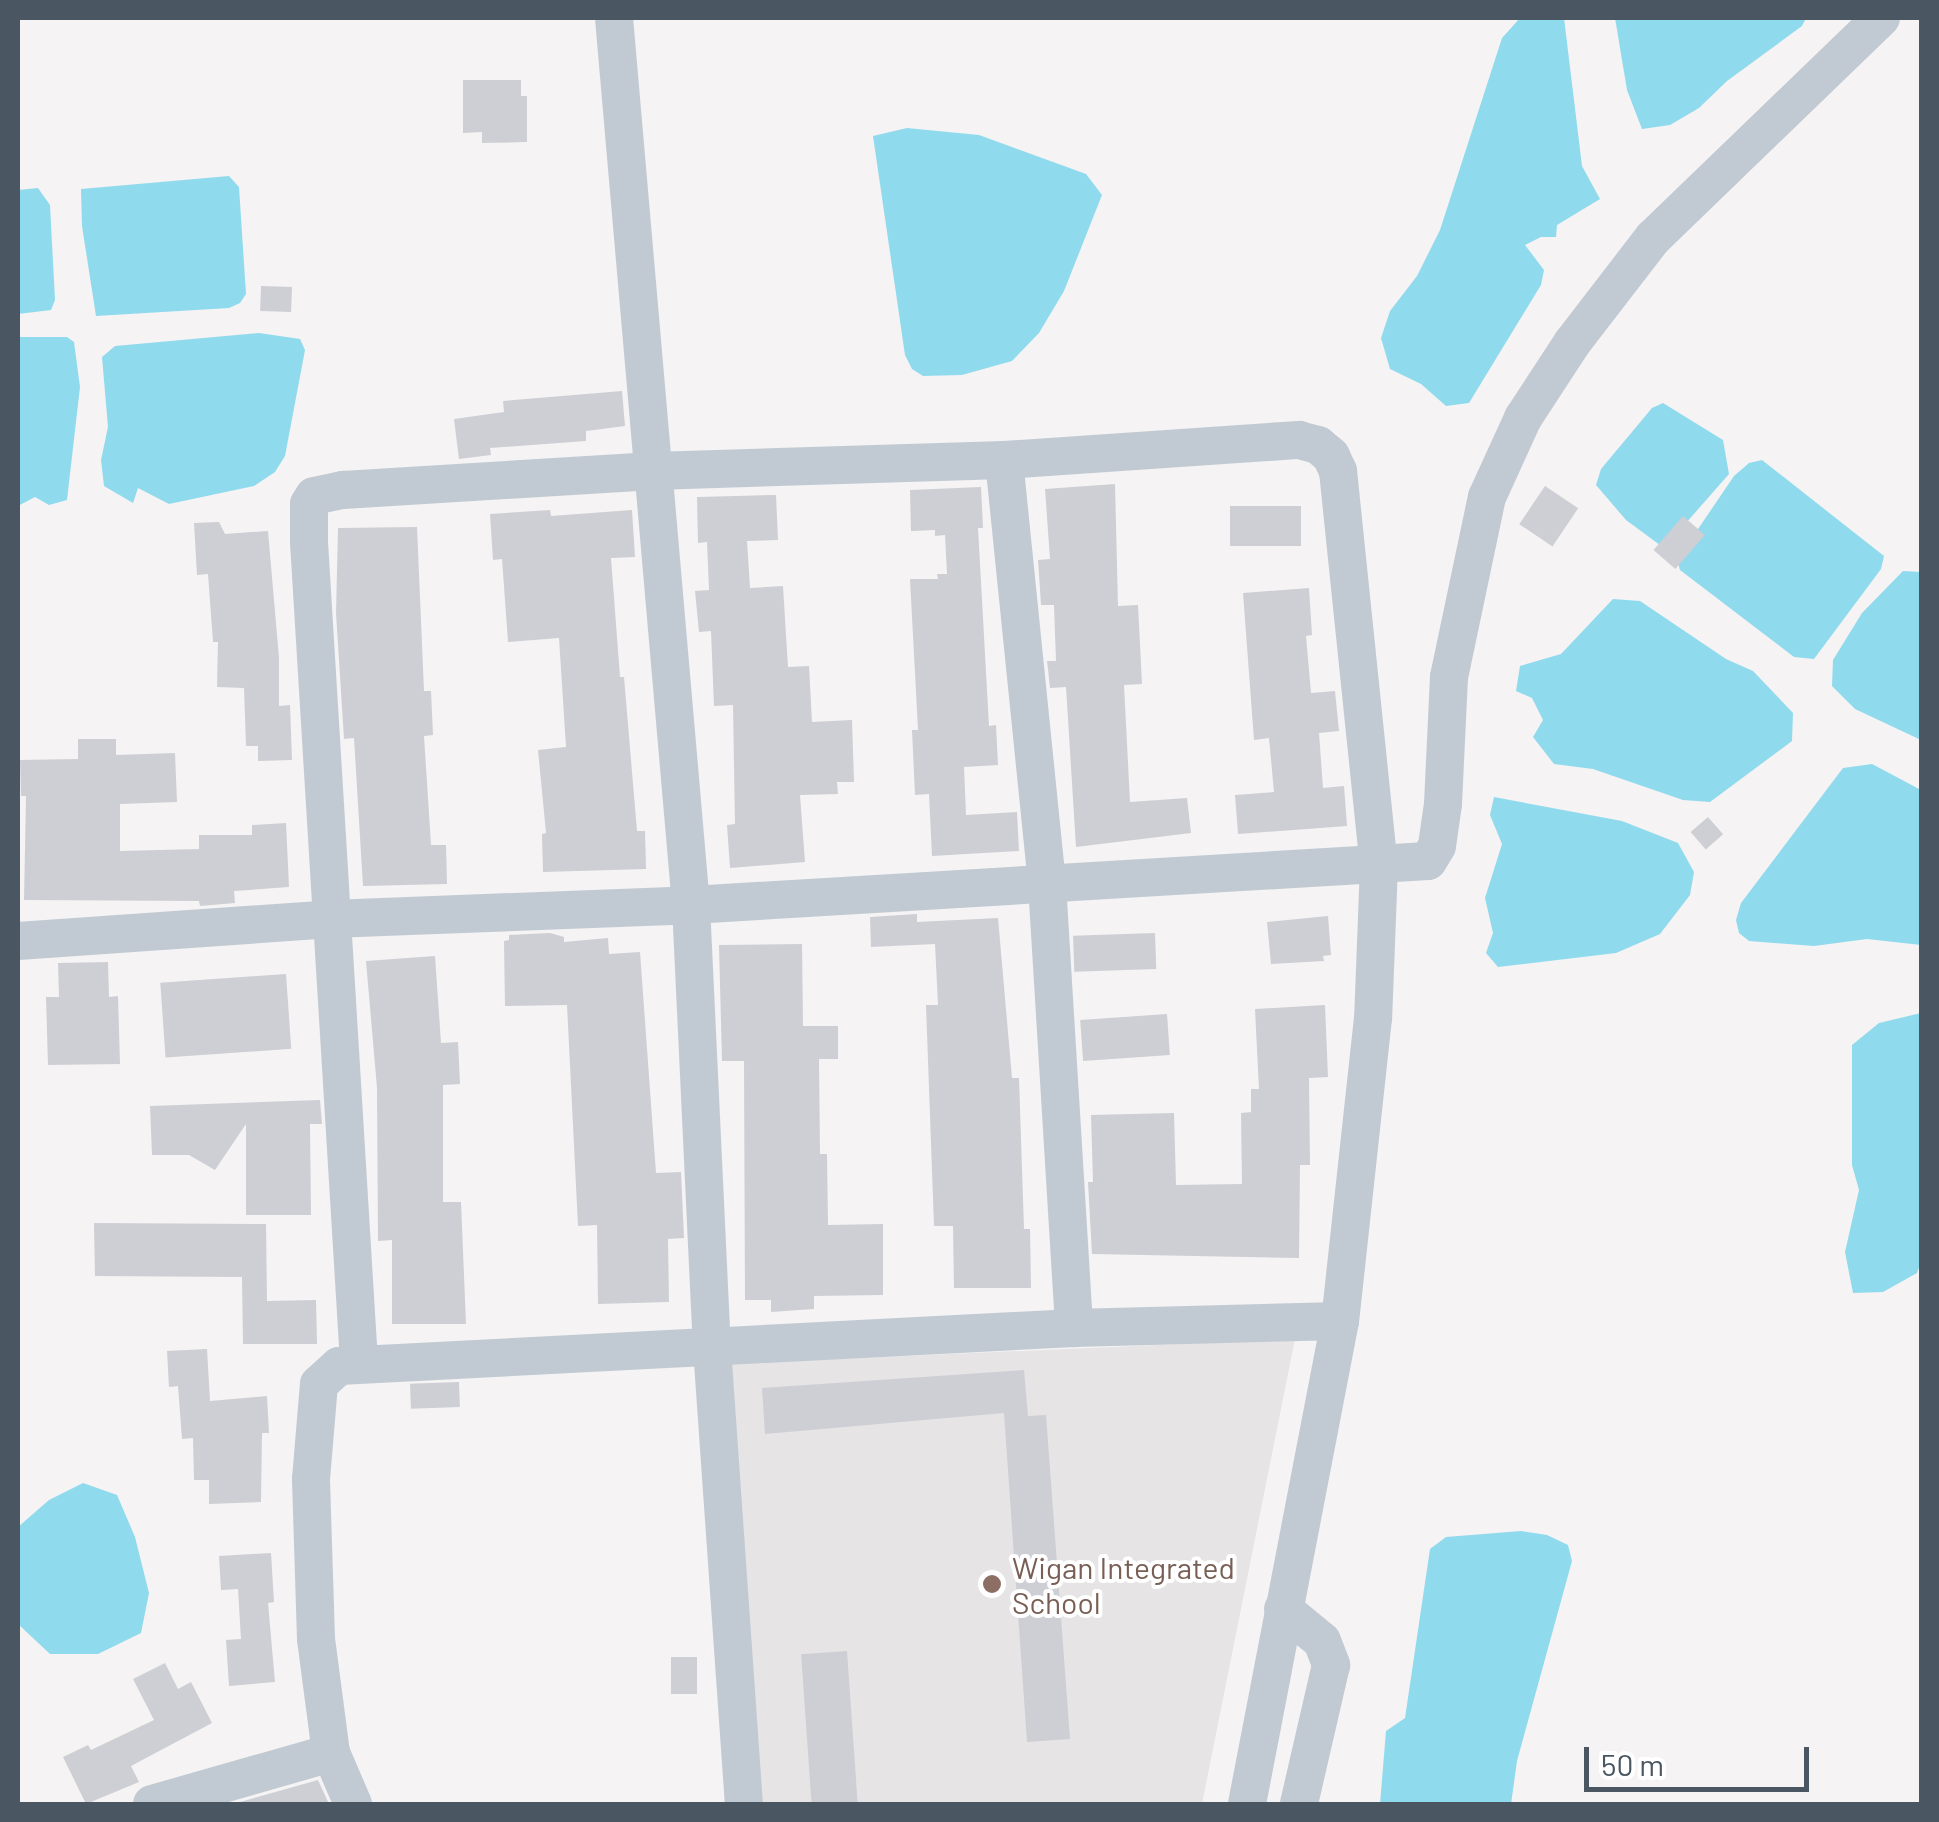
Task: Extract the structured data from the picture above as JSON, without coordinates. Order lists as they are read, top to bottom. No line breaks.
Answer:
{"places":["Wigan Integrated School"],"scale_bar":"50 m"}
